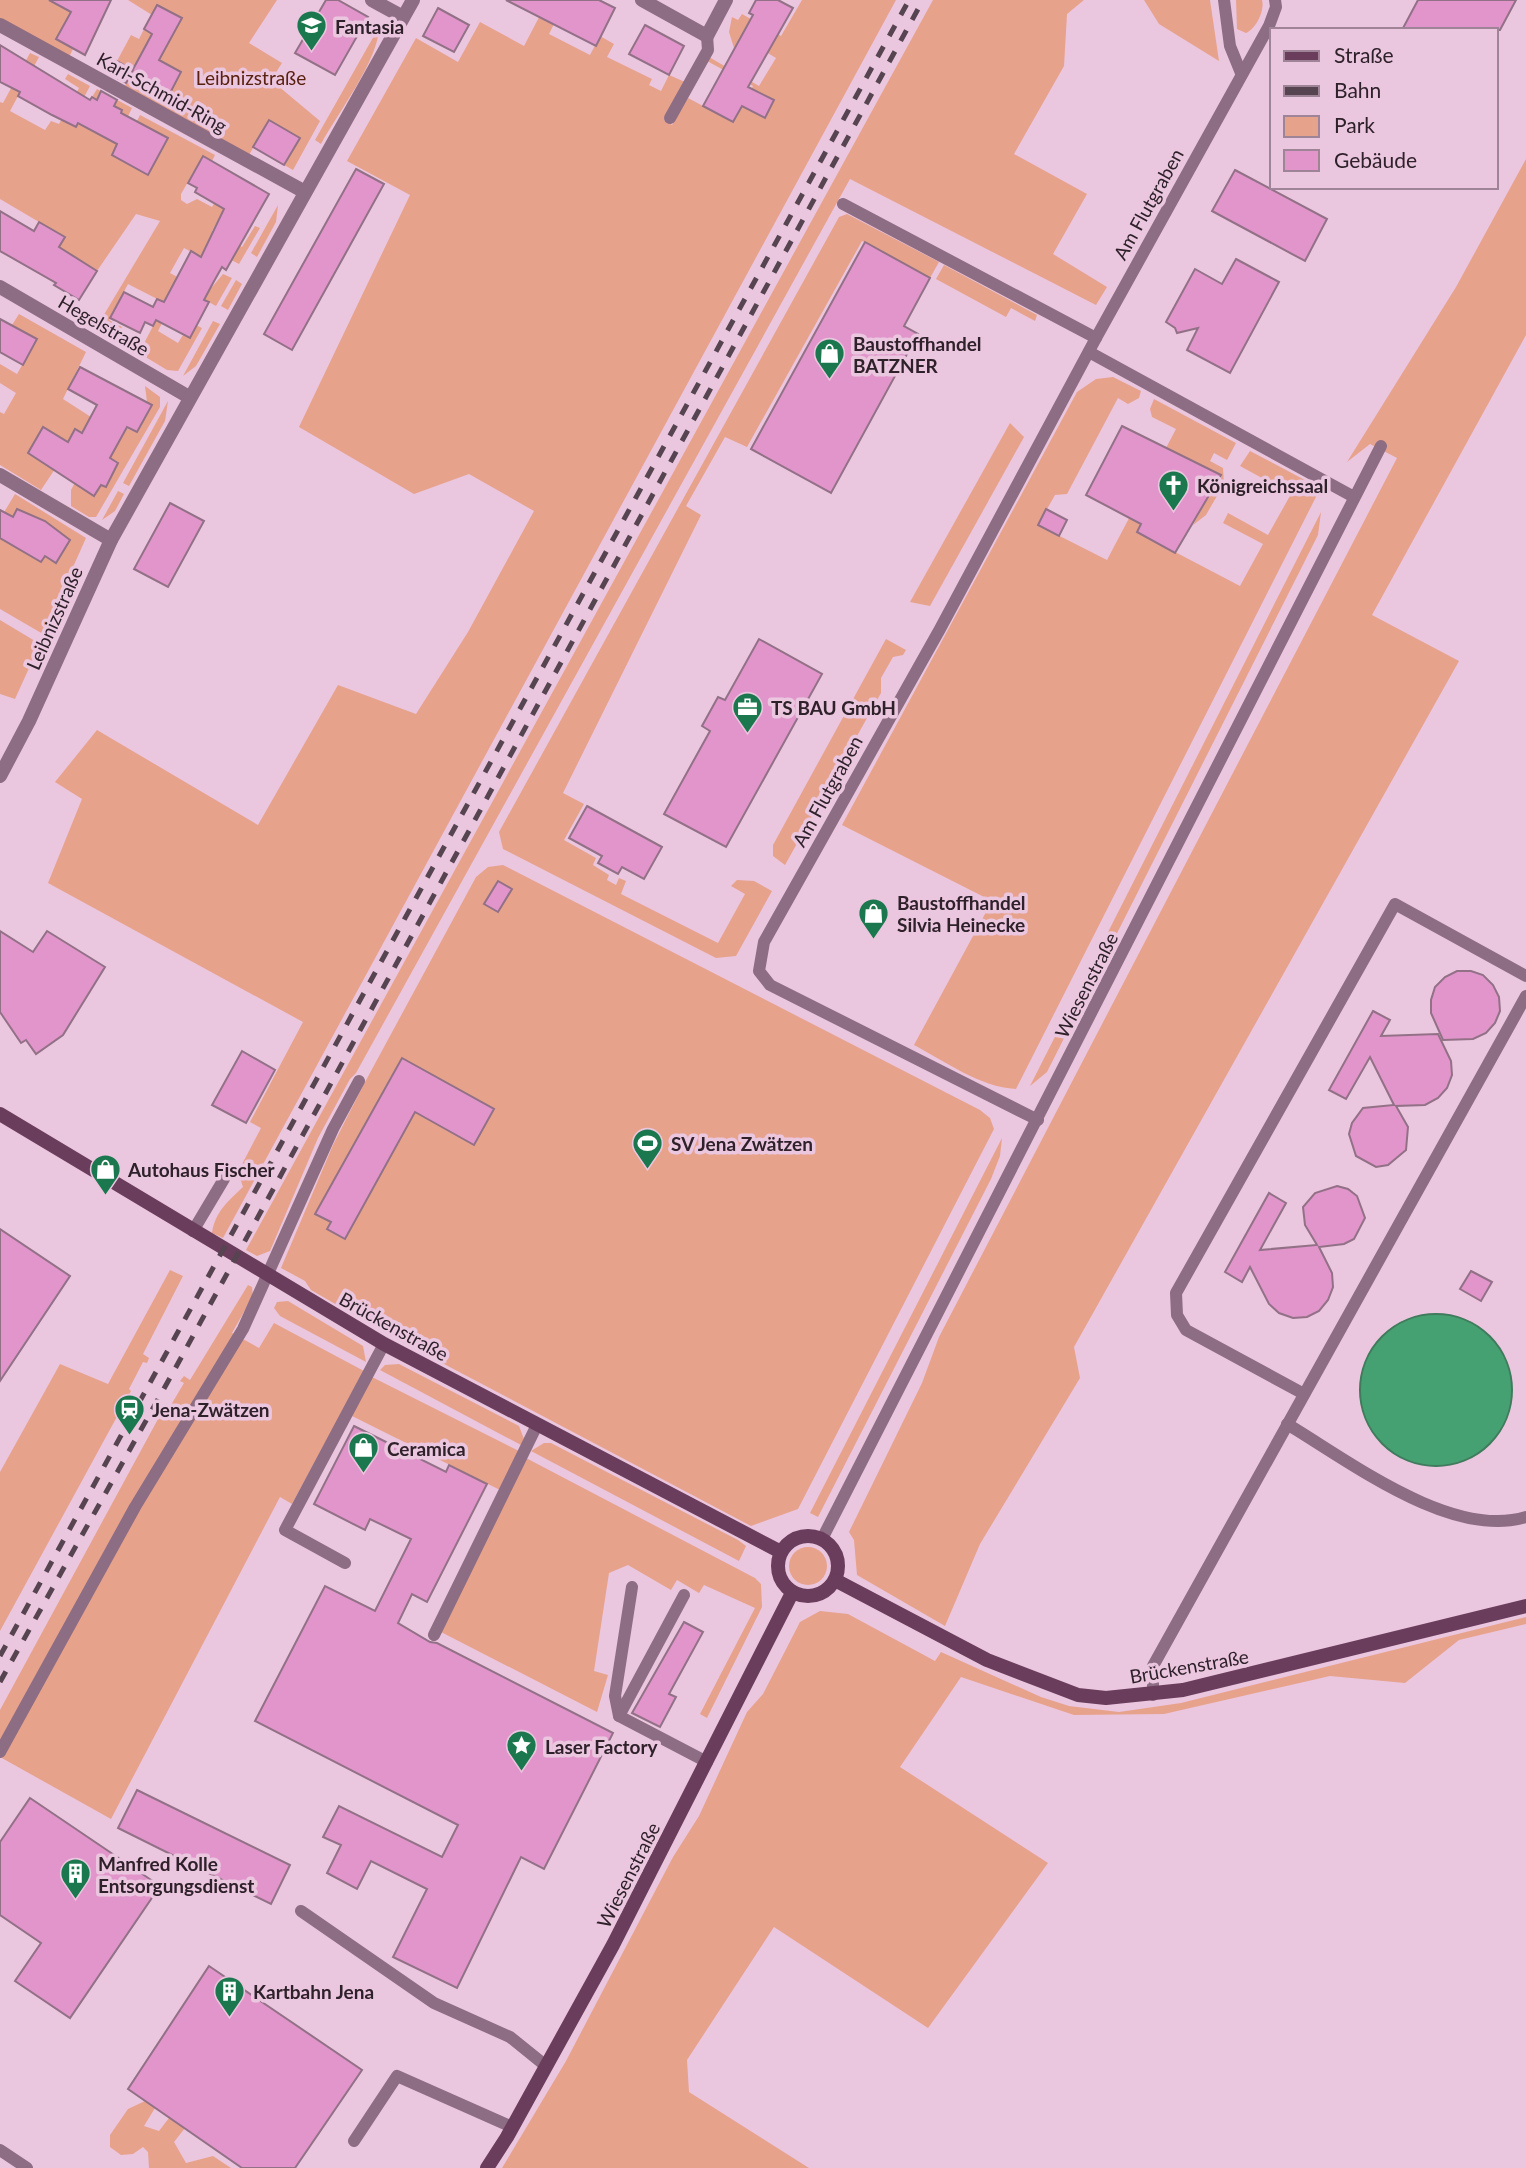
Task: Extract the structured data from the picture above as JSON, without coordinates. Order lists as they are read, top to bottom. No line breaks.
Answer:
{"streets":{"street":["Karl-Schmid-Ring","Hegelstraße","Leibnizstraße","Wiesenstraße","Brückenstraße"],"lane":["Am Flutgraben"]},"crossings":[["Karl-Schmid-Ring","Leibnizstraße"],["Am Flutgraben","Wiesenstraße"],["Hegelstraße","Leibnizstraße"],["Wiesenstraße","Brückenstraße"]],"parks":["Leibnizstraße"],"places":{"school or university":["Fantasia"],"shop":["Baustoffhandel BATZNER","Baustoffhandel Silvia Heinecke","Autohaus Fischer","Ceramica"],"church":["Königreichssaal"],"office":["TS BAU GmbH"],"sports":["SV Jena Zwätzen"],"station":["Jena-Zwätzen"],"place":["Laser Factory"],"building":["Manfred Kolle Entsorgungsdienst","Kartbahn Jena"]},"legend":["Straße","Bahn","Park","Gebäude"]}
